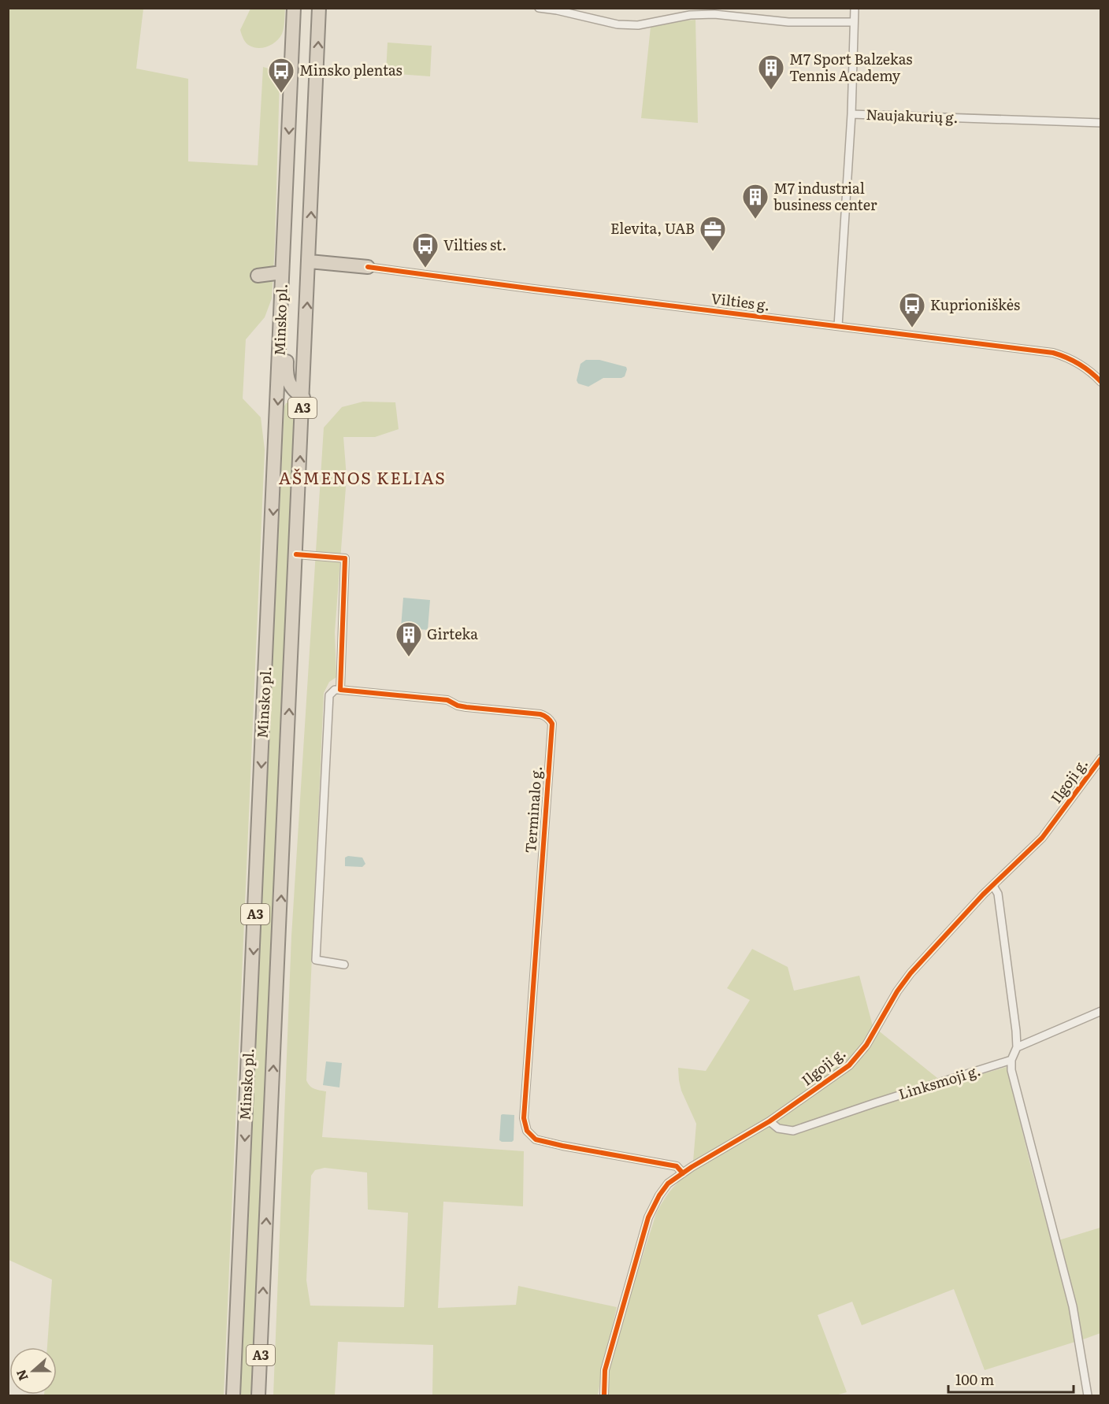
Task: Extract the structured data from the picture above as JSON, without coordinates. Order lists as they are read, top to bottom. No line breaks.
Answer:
{"streets":{"highway":["Minsko pl.","A3"],"street":["Naujakurių g.","Vilties g.","Ilgoji g.","Terminalo g.","Linksmoji g."]},"crossings":[["Naujakurių g.","Vilties g."],["Ilgoji g.","Terminalo g."],["Ilgoji g.","Linksmoji g."]],"districts":["AŠMENOS KELIAS"],"places":{"building":["M7 Sport Balzekas Tennis Academy","M7 industrial business center","Girteka"],"bus stop":["Minsko plentas","Vilties st.","Kuprioniškės"],"office":["Elevita, UAB"]},"scale_bar":"100 m","north":"left"}
